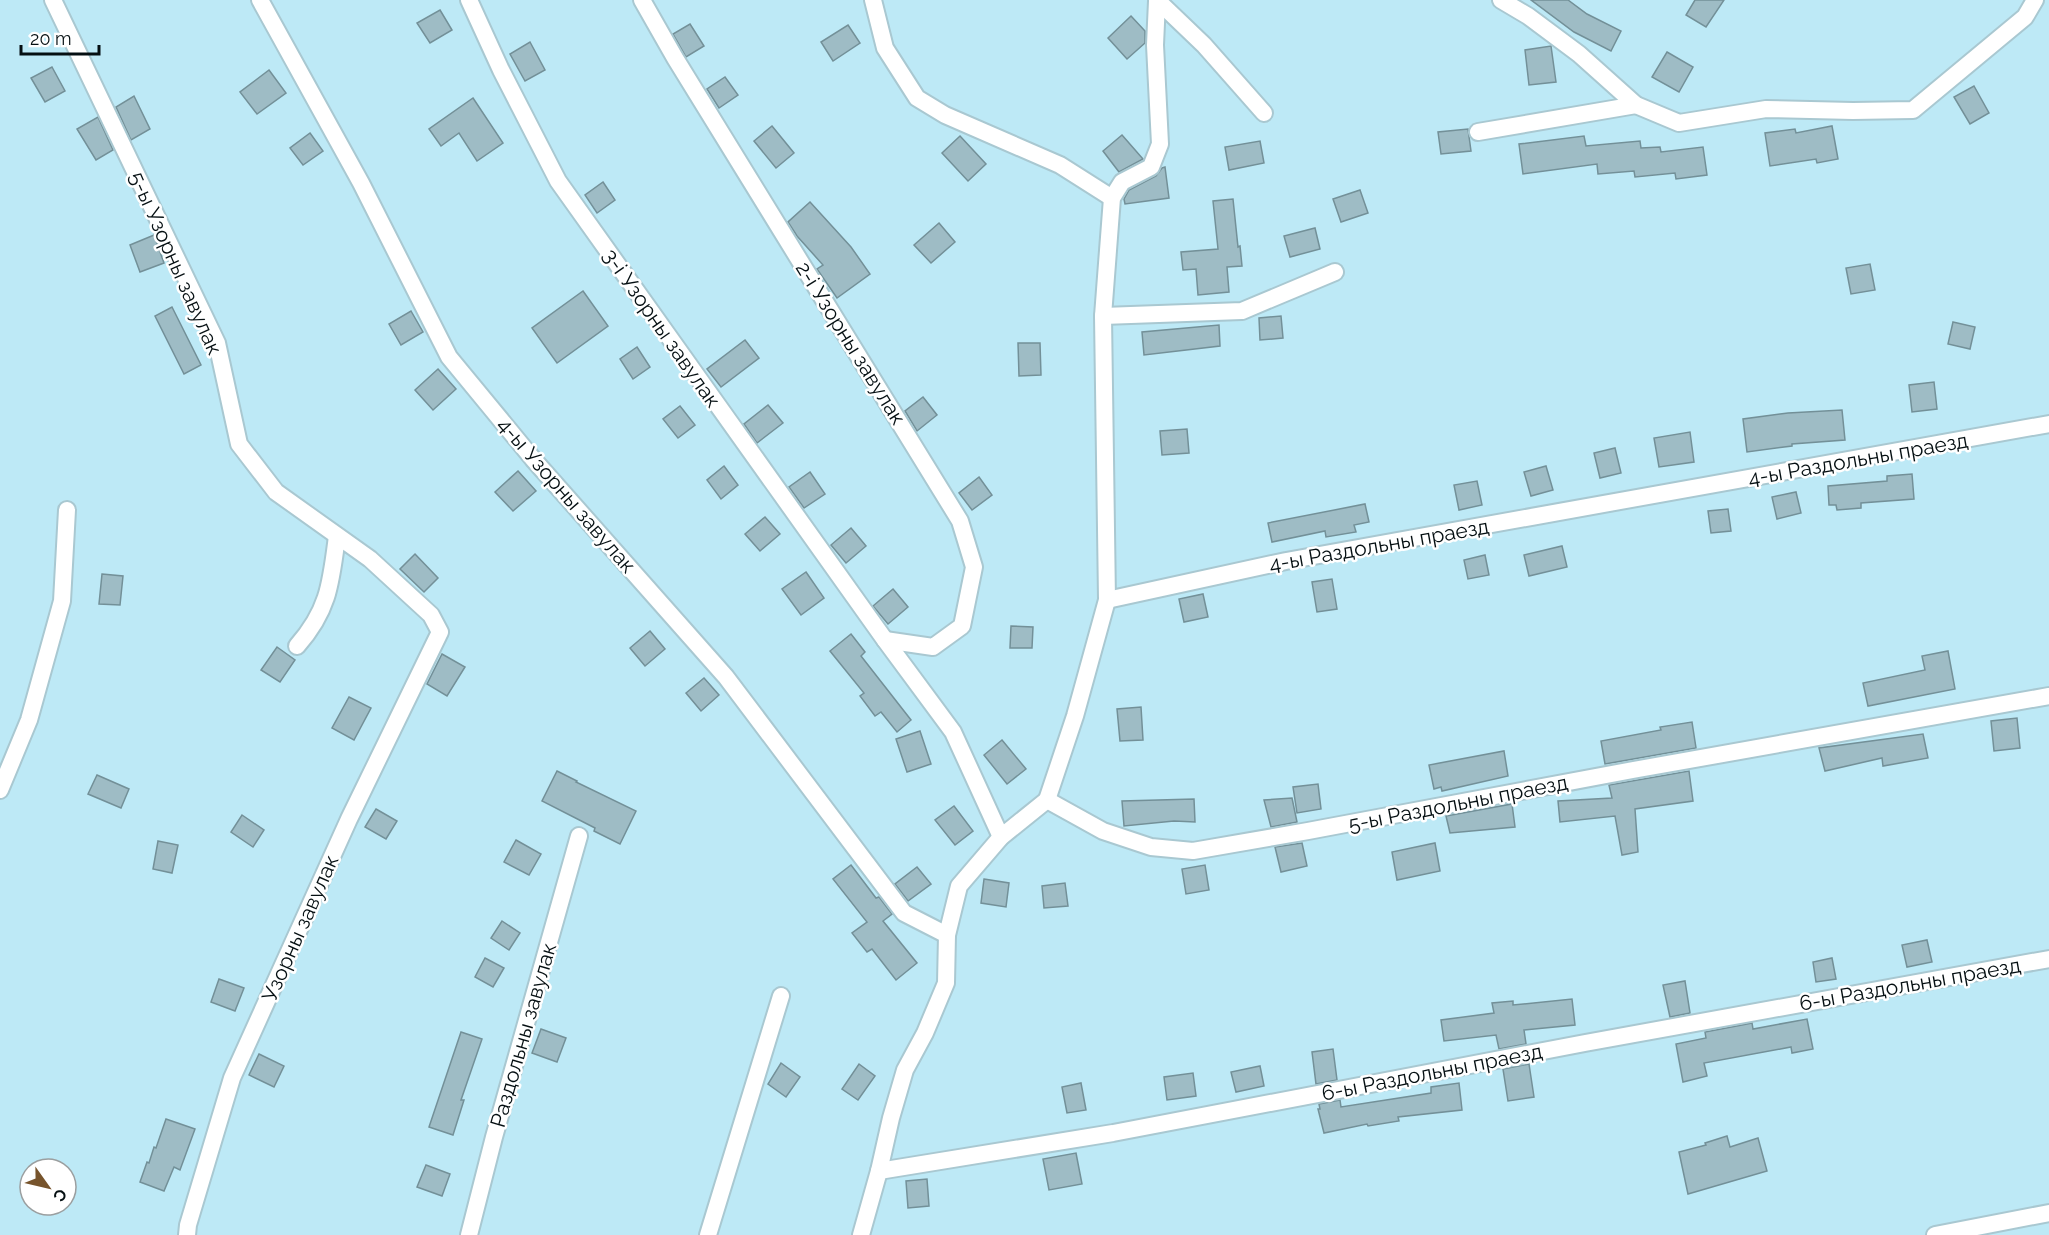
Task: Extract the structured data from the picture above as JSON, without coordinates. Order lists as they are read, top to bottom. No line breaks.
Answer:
{"streets":{"lane":["5-ы Узорны завулак","3-і Узорны завулак","2-і Узорны завулак","4-ы Раздольны праезд","4-ы Узорны завулак","5-ы Раздольны праезд","Узорны завулак","6-ы Раздольны праезд","Раздольны завулак"]},"crossings":[["5-ы Узорны завулак","Узорны завулак"],["3-і Узорны завулак","2-і Узорны завулак"]],"scale_bar":"20 m","north":"bottom right"}
